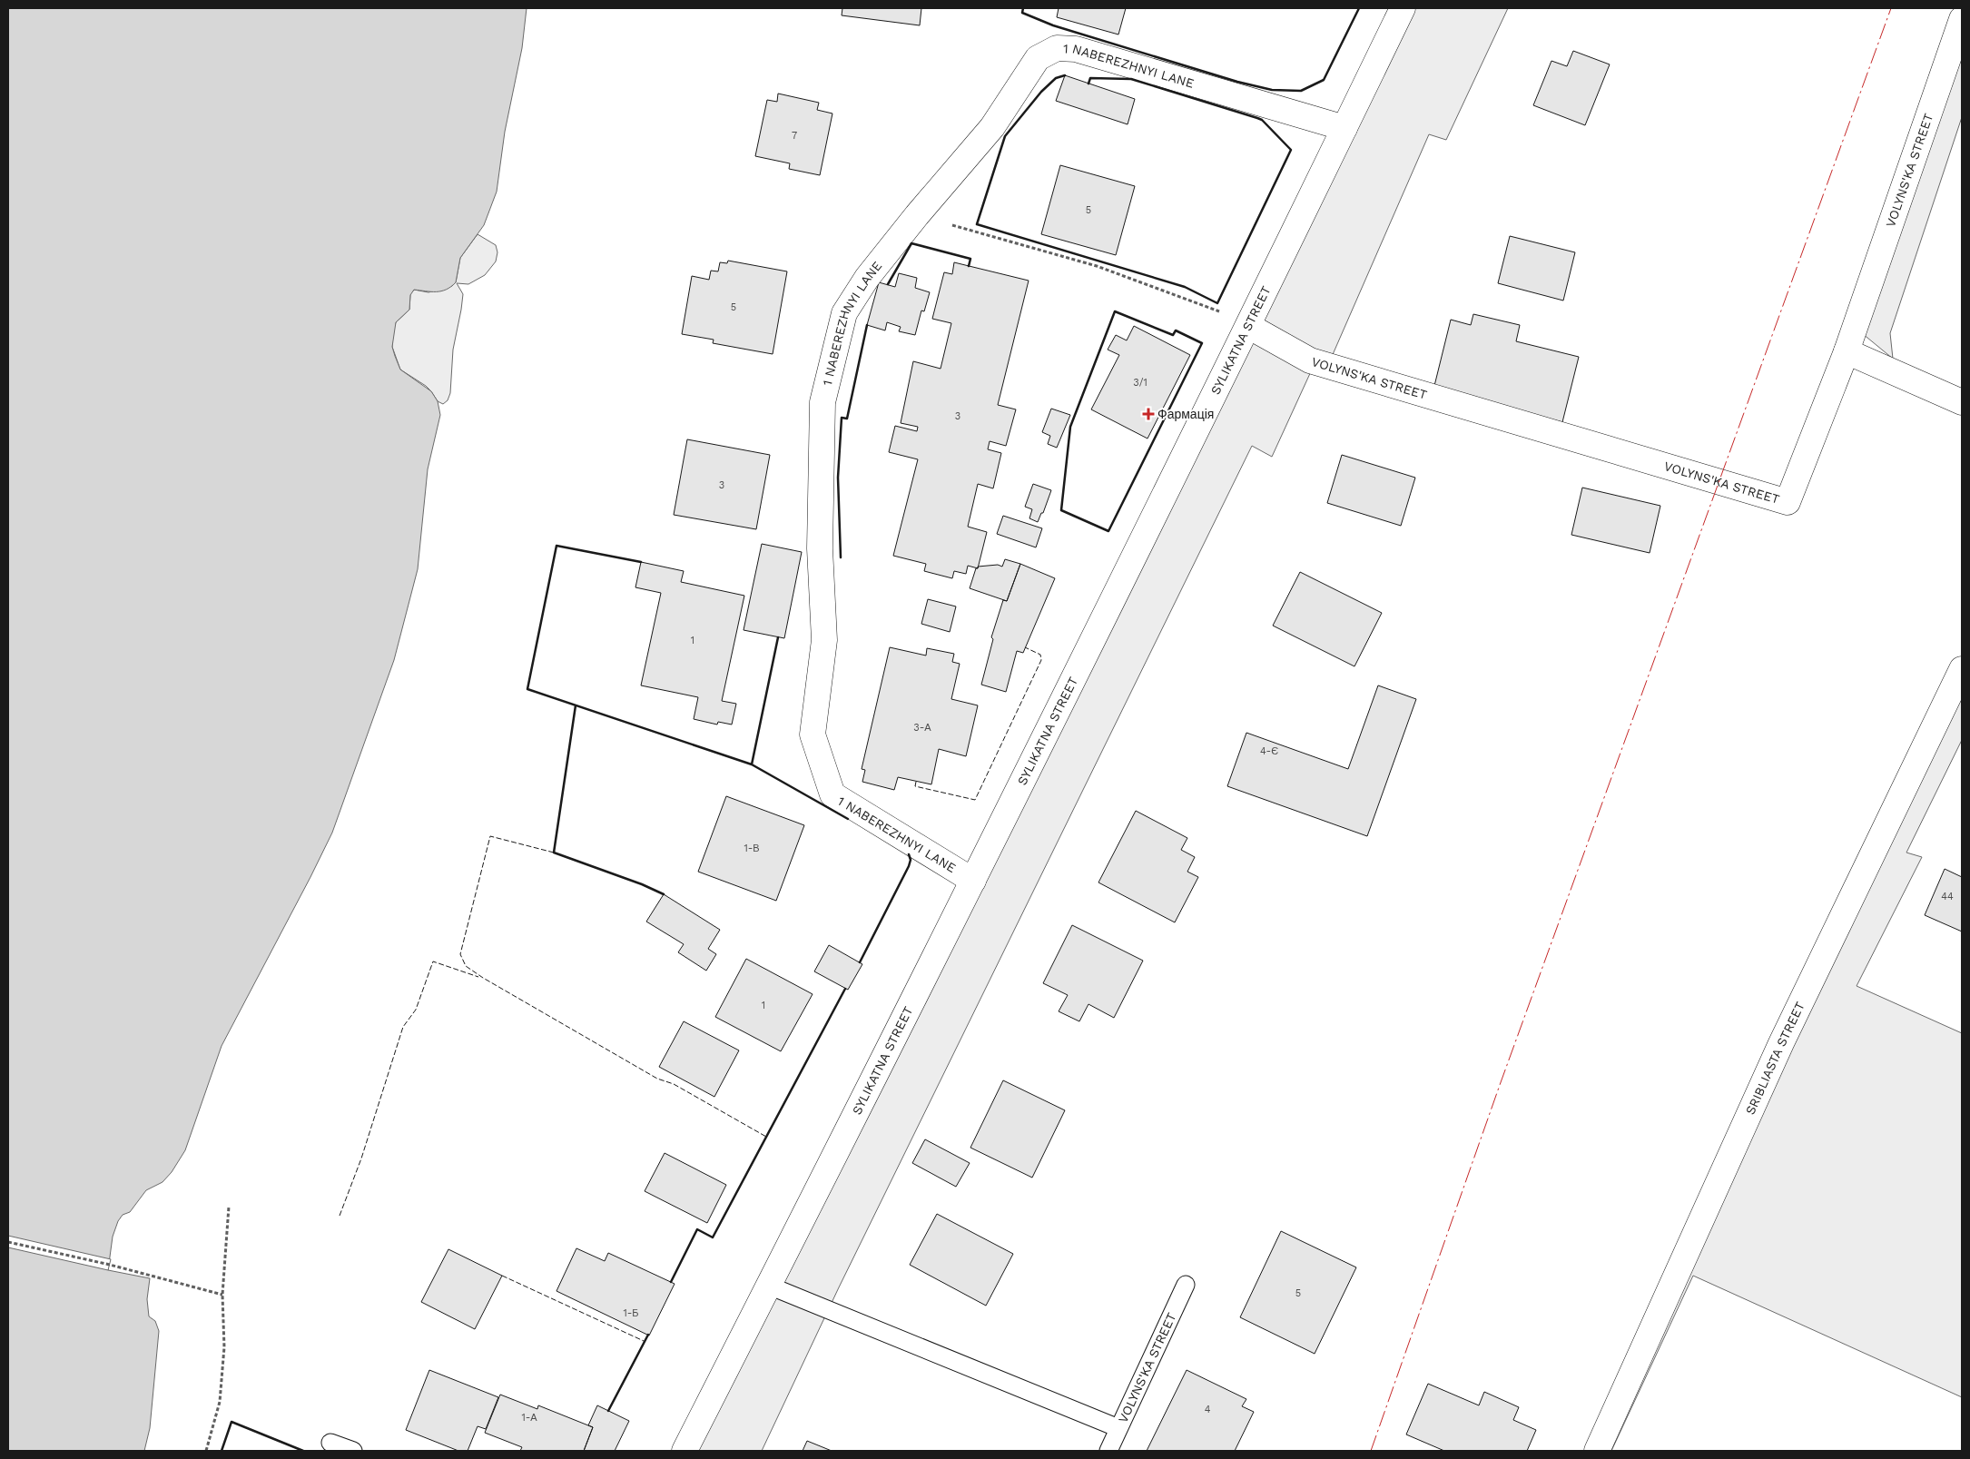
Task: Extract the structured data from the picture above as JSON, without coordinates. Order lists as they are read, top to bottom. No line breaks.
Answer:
{"streets":{"street":["1 NABEREZHNYI LANE","VOLYNS'KA STREET","SYLIKATNA STREET","SRIBLIASTA STREET"]},"crossings":[["1 NABEREZHNYI LANE","SYLIKATNA STREET"],["VOLYNS'KA STREET","SYLIKATNA STREET"]],"places":{"health":["Фармація"]},"house_numbers":["7","5","5","3/1","3","3","1","3-А","4-Є","1-В","44","1","5","1-Б","4","1-А"]}
